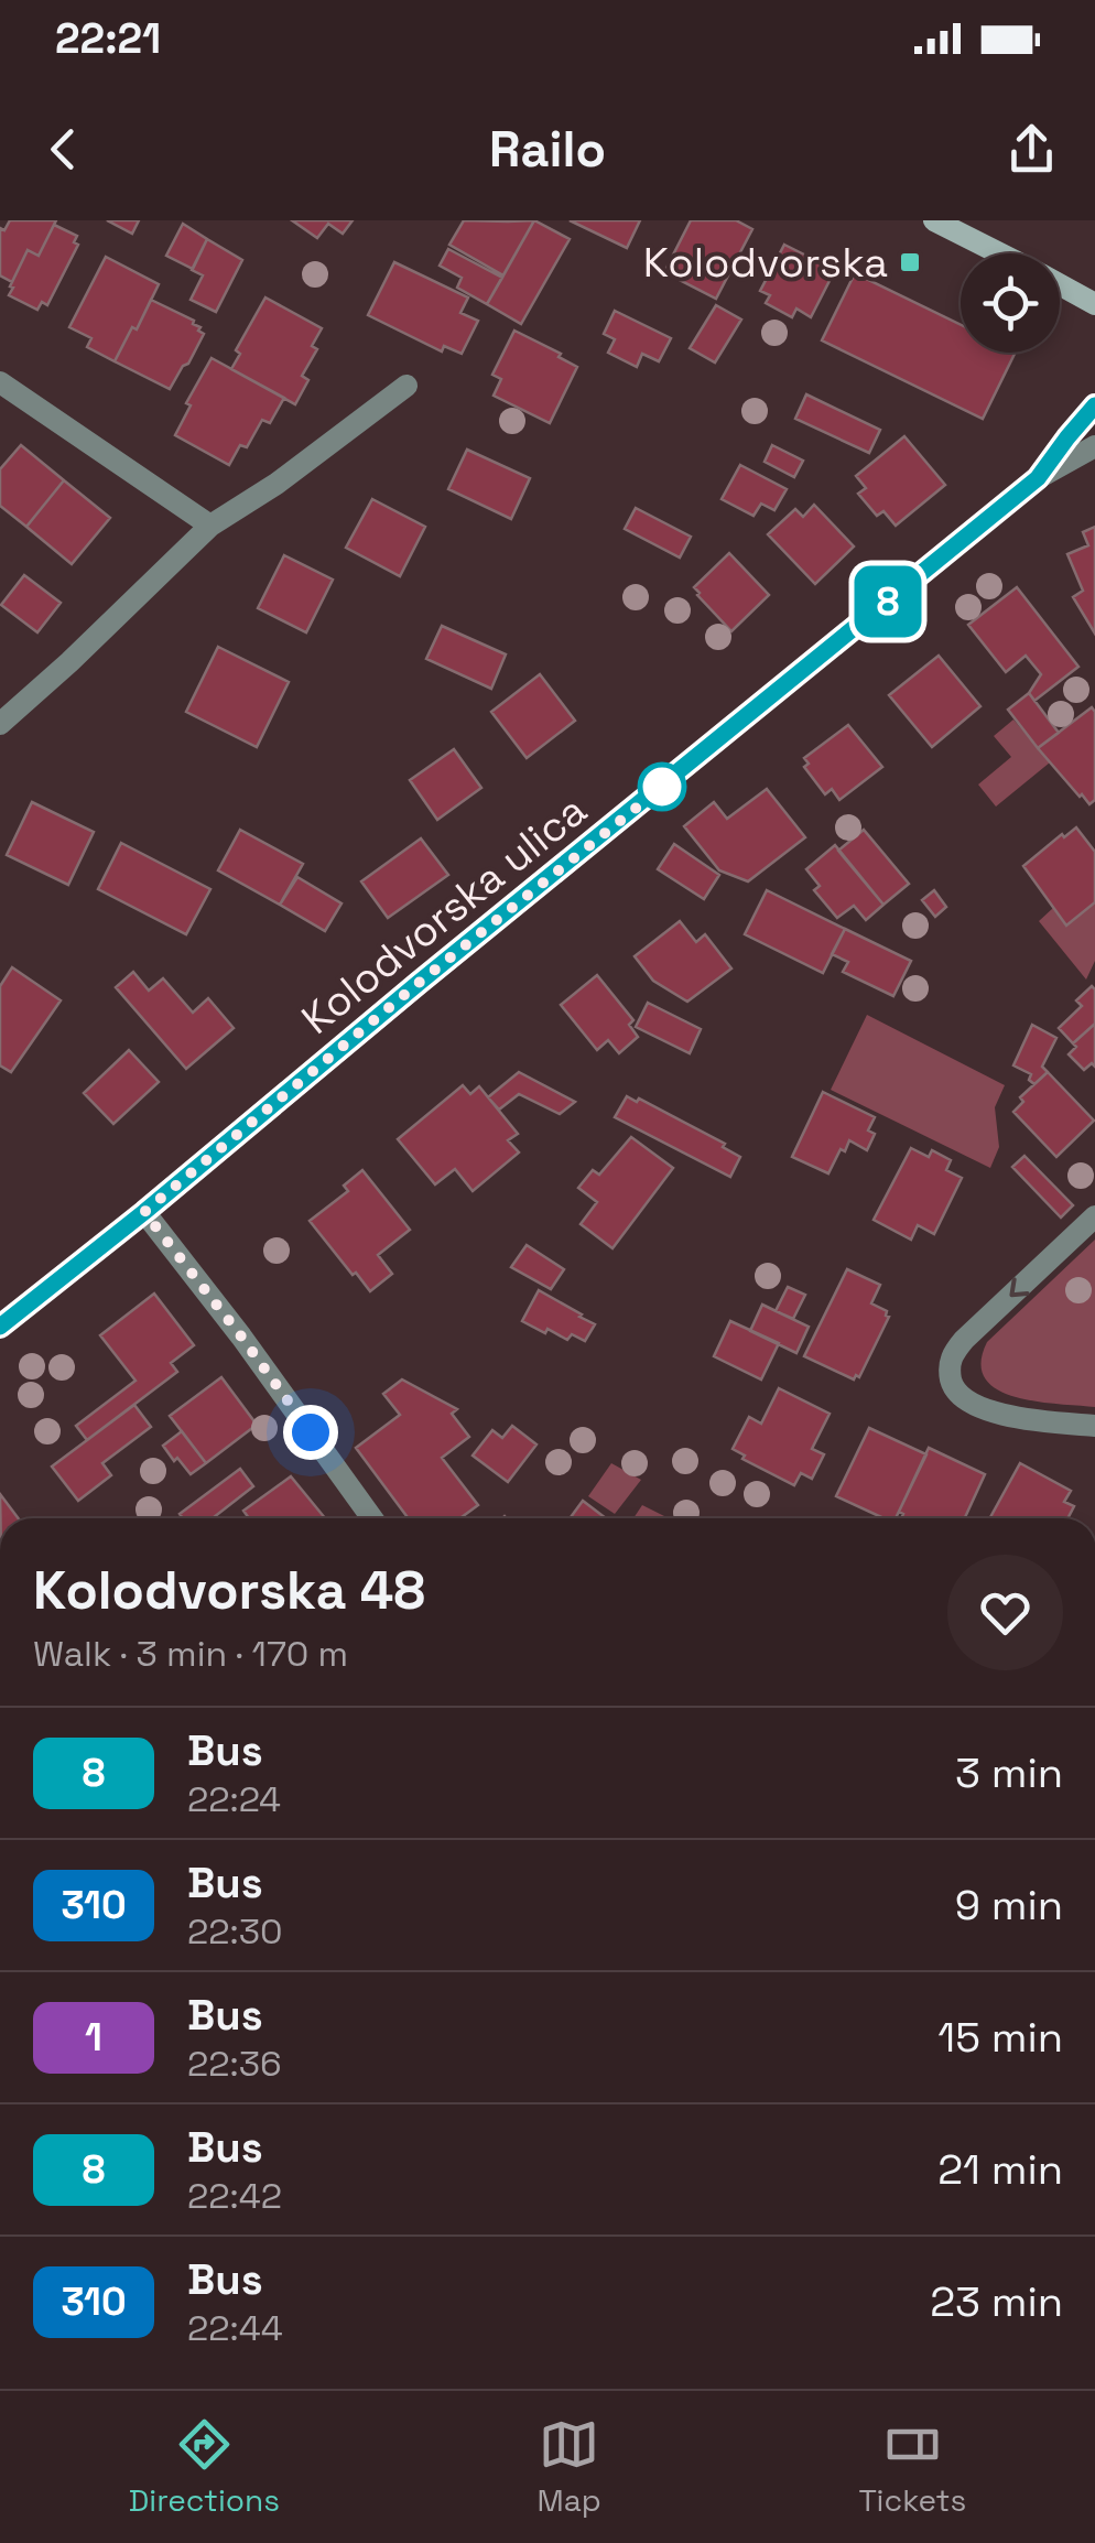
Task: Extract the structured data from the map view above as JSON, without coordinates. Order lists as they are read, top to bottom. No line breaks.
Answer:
{"streets":{"street":["Kolodvorska ulica"]},"places":{"transit":["Kolodvorska"]},"lines":["bus line 8"],"page":{"status":"22:21","header":"Railo","on_map":"8","heading":["Kolodvorska 48","Walk · 3 min · 170 m"],"list":[{"mark":"8","name":"Bus","note":"22:24","value":"3 min"},{"mark":"310","name":"Bus","note":"22:30","value":"9 min"},{"mark":"1","name":"Bus","note":"22:36","value":"15 min"},{"mark":"8","name":"Bus","note":"22:42","value":"21 min"},{"mark":"310","name":"Bus","note":"22:44","value":"23 min"}],"tabs":["Directions","Map","Tickets"]}}
